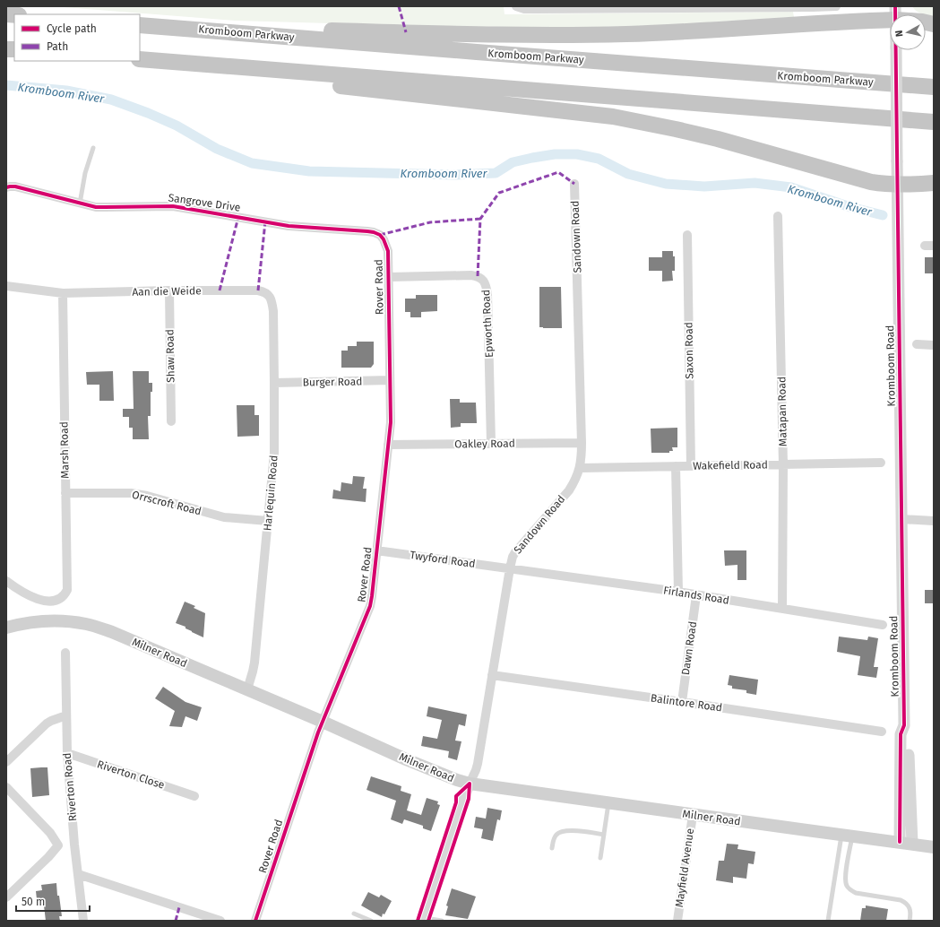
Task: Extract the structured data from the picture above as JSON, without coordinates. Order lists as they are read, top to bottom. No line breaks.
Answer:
{"streets":{"highway":["Kromboom Parkway"],"main road":["Milner Road"],"street":["Sangrove Drive","Sandown Road","Rover Road","Aan die Weide","Epworth Road","Saxon Road","Shaw Road","Kromboom Road","Burger Road","Matapan Road","Oakley Road","Marsh Road","Wakefield Road","Harlequin Road","Orrscroft Road","Twyford Road","Firlands Road","Dawn Road","Balintore Road","Riverton Close","Riverton Road","Mayfield Avenue"]},"crossings":[["Sangrove Drive","Rover Road"],["Sandown Road","Oakley Road"],["Sandown Road","Wakefield Road"],["Sandown Road","Twyford Road"],["Sandown Road","Firlands Road"],["Sandown Road","Milner Road"],["Sandown Road","Balintore Road"],["Rover Road","Epworth Road"],["Rover Road","Burger Road"],["Rover Road","Oakley Road"],["Rover Road","Twyford Road"],["Rover Road","Milner Road"],["Aan die Weide","Shaw Road"],["Aan die Weide","Marsh Road"],["Aan die Weide","Harlequin Road"],["Epworth Road","Oakley Road"],["Saxon Road","Wakefield Road"],["Kromboom Road","Milner Road"],["Burger Road","Harlequin Road"],["Matapan Road","Wakefield Road"],["Matapan Road","Firlands Road"],["Marsh Road","Orrscroft Road"],["Harlequin Road","Orrscroft Road"],["Harlequin Road","Milner Road"],["Twyford Road","Firlands Road"],["Firlands Road","Dawn Road"],["Dawn Road","Balintore Road"],["Milner Road","Mayfield Avenue"],["Riverton Close","Riverton Road"]],"water":["Kromboom River"],"legend":["Cycle path","Path"],"scale_bar":"50 m","north":"left"}
